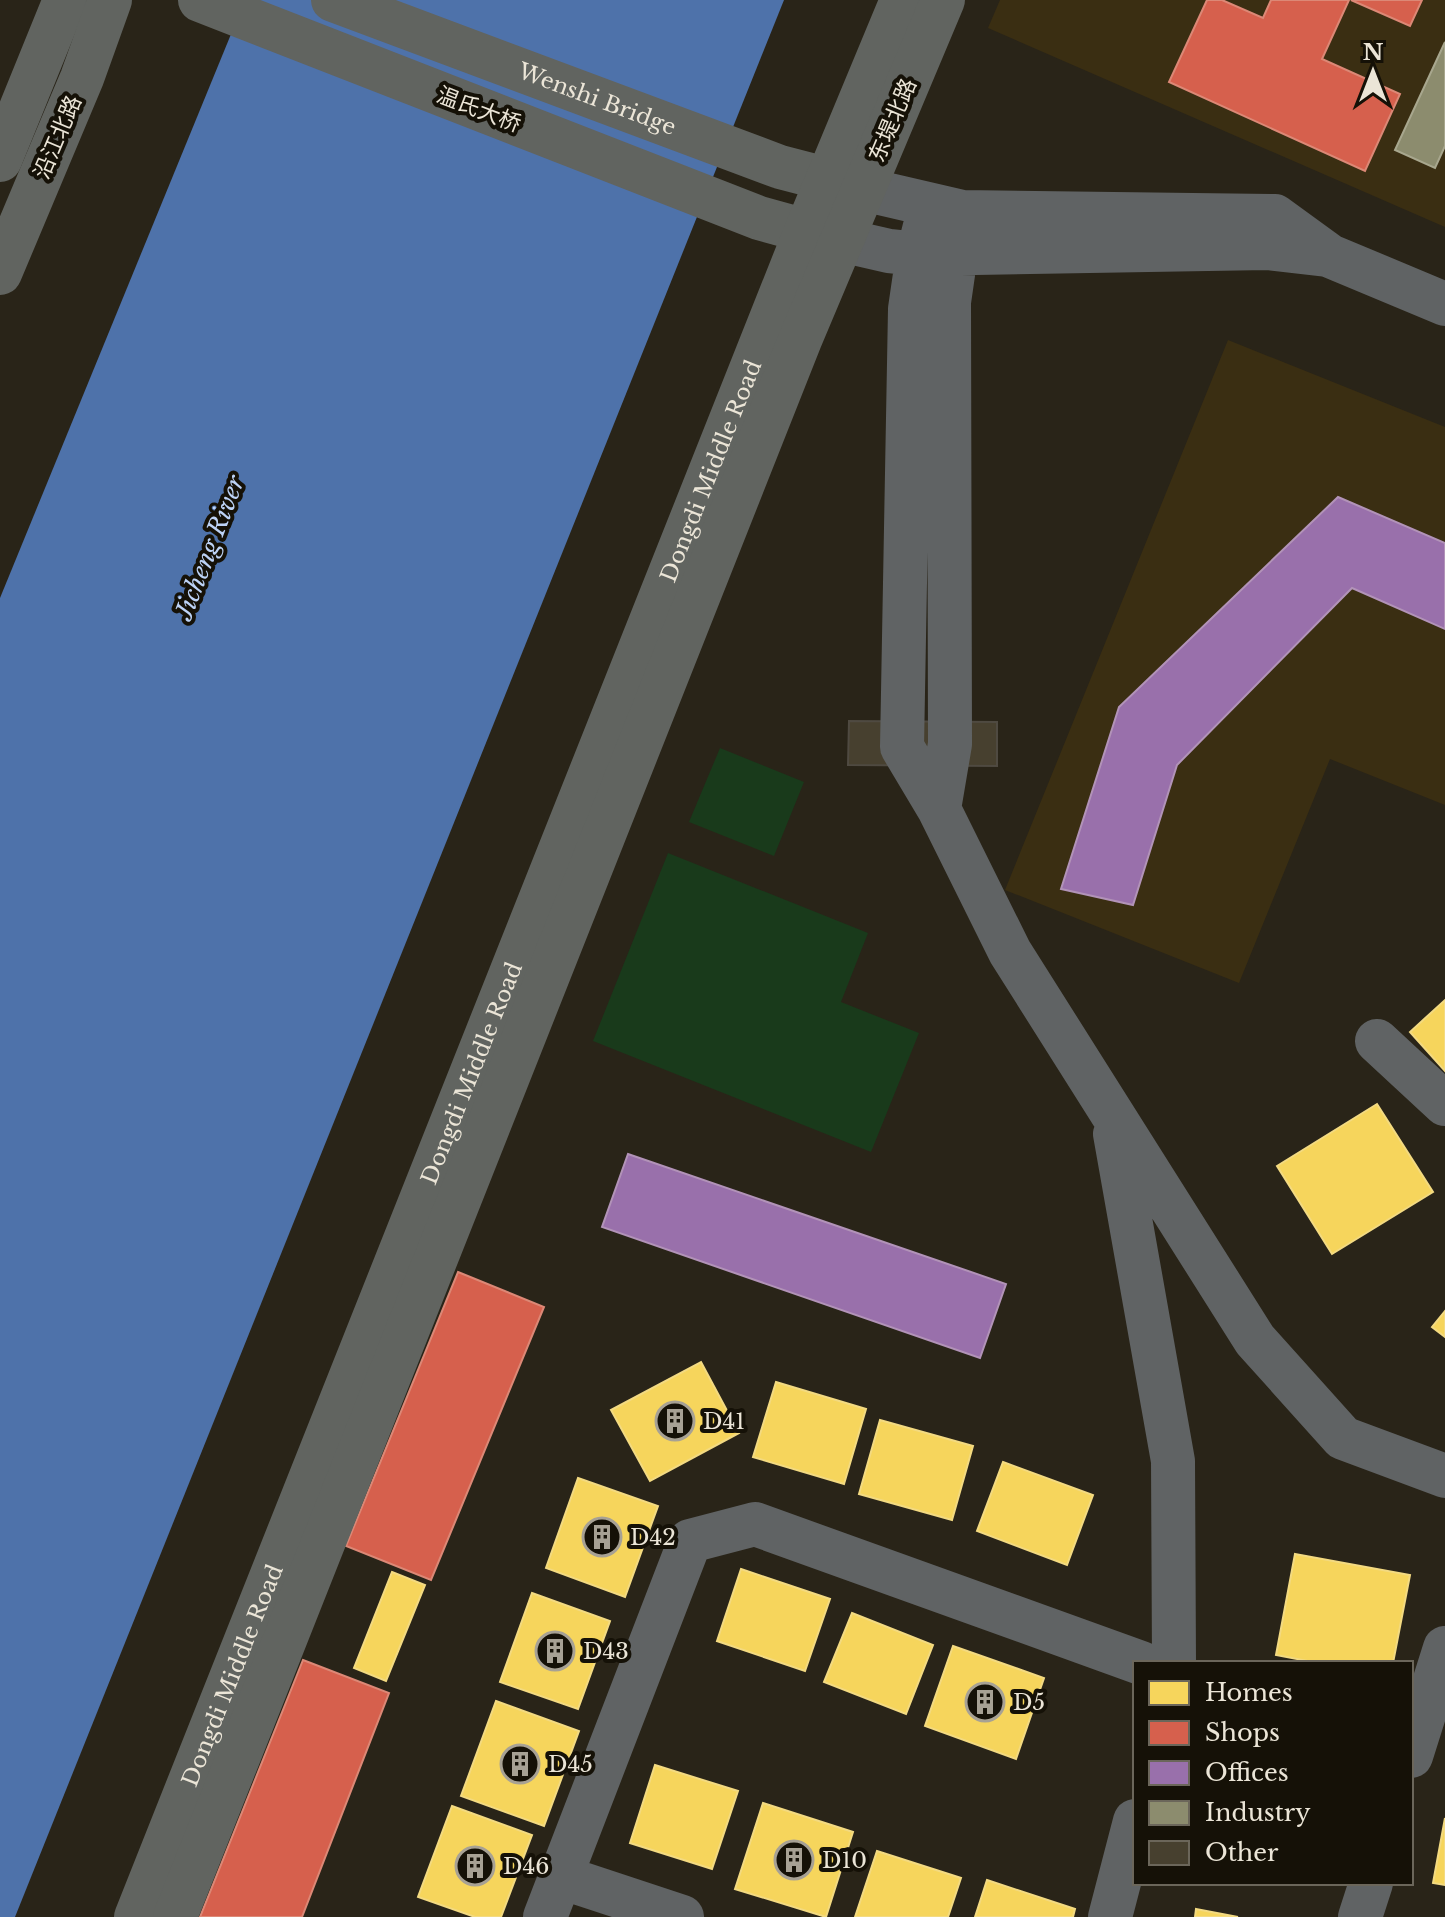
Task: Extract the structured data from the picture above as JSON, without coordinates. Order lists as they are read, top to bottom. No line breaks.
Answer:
{"streets":{"main road":["Wenshi Bridge","温氏大桥","东堤北路","沿江北路","Dongdi Middle Road"]},"crossings":[["Wenshi Bridge","东堤北路"],["温氏大桥","东堤北路"],["温氏大桥","Dongdi Middle Road"],["东堤北路","Dongdi Middle Road"]],"water":["Jicheng River"],"places":{"building":["D41","D42","D43","D5","D45","D10","D46"]},"legend":["Homes","Shops","Offices","Industry","Other"],"north":"top"}
